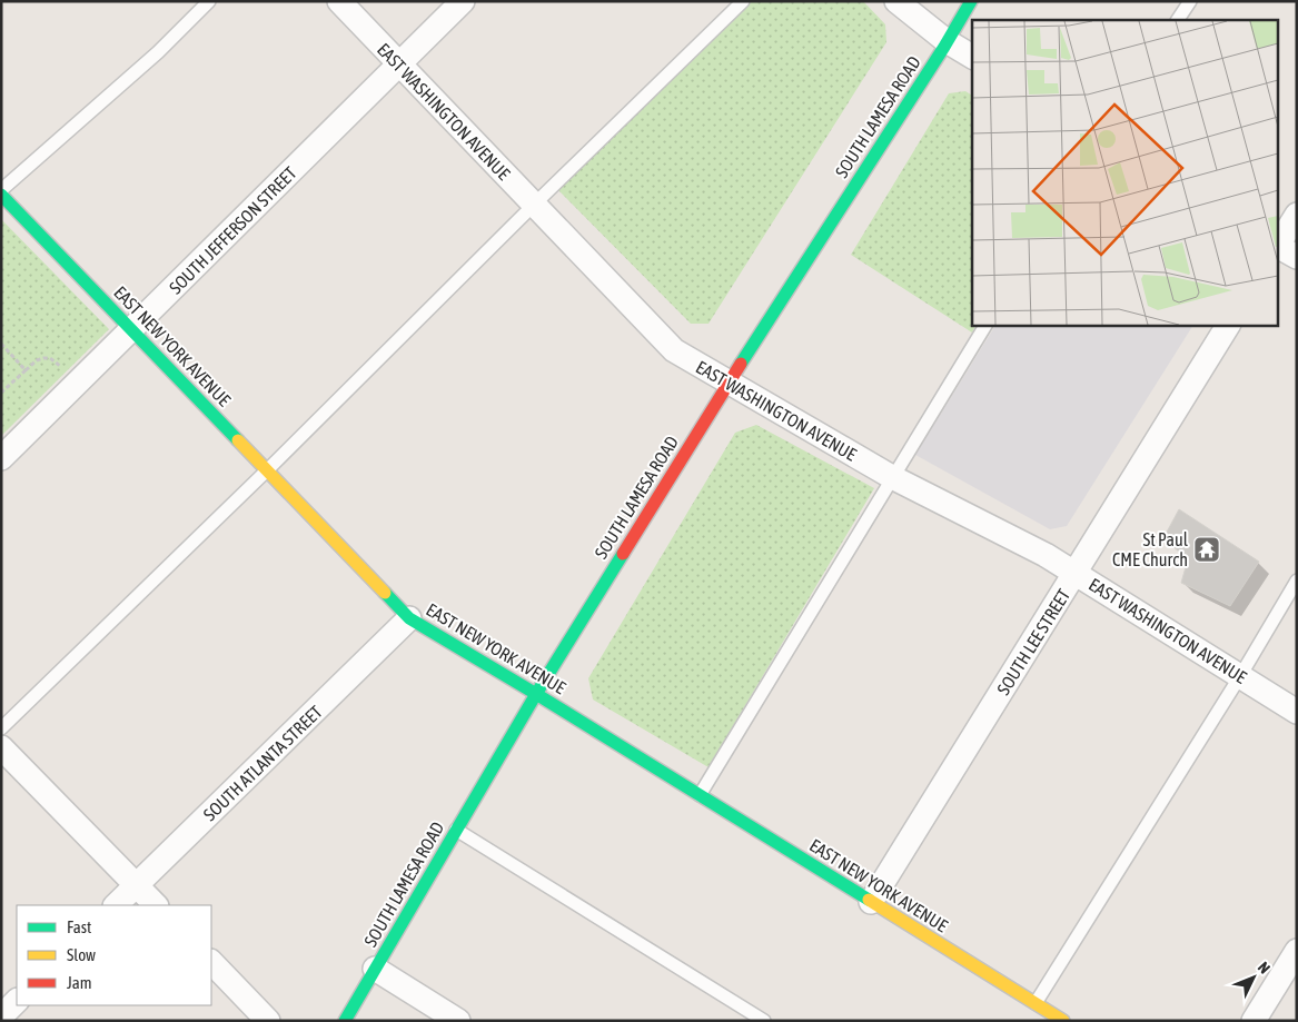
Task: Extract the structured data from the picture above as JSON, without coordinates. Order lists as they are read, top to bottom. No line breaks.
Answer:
{"streets":{"street":["EAST WASHINGTON AVENUE","SOUTH LAMESA ROAD","SOUTH JEFFERSON STREET","EAST NEW YORK AVENUE","SOUTH LEE STREET","SOUTH ATLANTA STREET"]},"crossings":[["EAST WASHINGTON AVENUE","SOUTH LAMESA ROAD"],["EAST WASHINGTON AVENUE","SOUTH JEFFERSON STREET"],["EAST WASHINGTON AVENUE","SOUTH LEE STREET"],["SOUTH LAMESA ROAD","EAST NEW YORK AVENUE"],["SOUTH JEFFERSON STREET","EAST NEW YORK AVENUE"],["EAST NEW YORK AVENUE","SOUTH LEE STREET"],["EAST NEW YORK AVENUE","SOUTH ATLANTA STREET"]],"places":{"temple":["St Paul CME Church"]},"legend":["Fast","Slow","Jam"],"north":"top right"}
